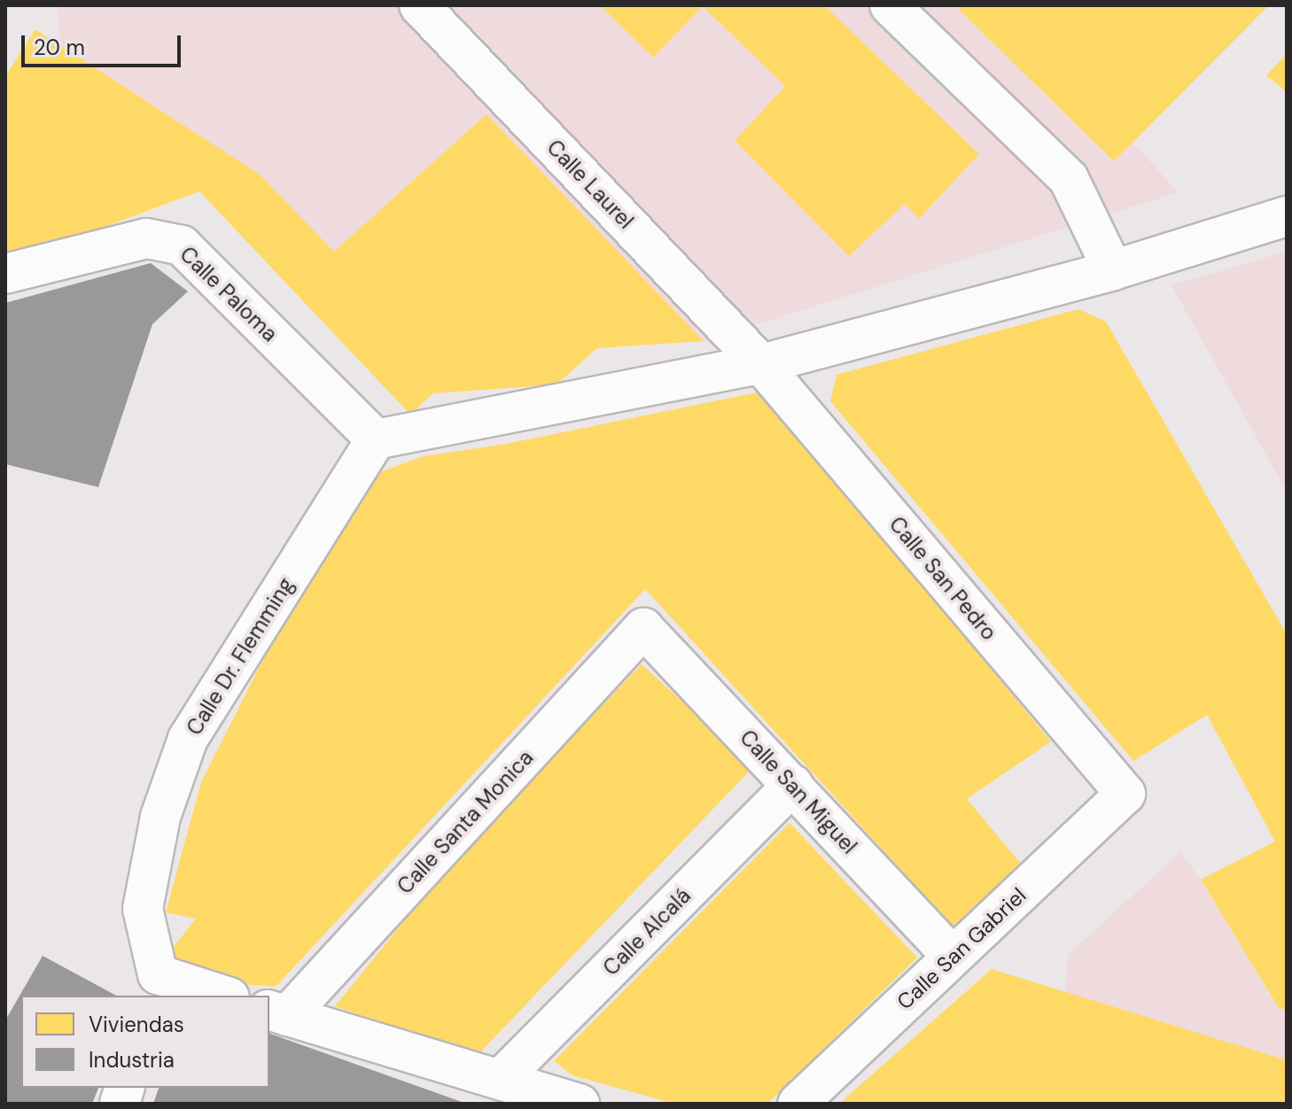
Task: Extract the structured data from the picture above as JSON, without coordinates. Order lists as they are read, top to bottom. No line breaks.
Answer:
{"streets":{"street":["Calle Laurel","Calle Paloma","Calle San Pedro","Calle Dr. Flemming","Calle San Miguel","Calle Santa Monica","Calle Alcalá","Calle San Gabriel"]},"crossings":[["Calle Laurel","Calle San Pedro"],["Calle Paloma","Calle Dr. Flemming"],["Calle San Pedro","Calle San Gabriel"],["Calle San Miguel","Calle Santa Monica"],["Calle San Miguel","Calle Alcalá"],["Calle San Miguel","Calle San Gabriel"]],"legend":["Viviendas","Industria"],"scale_bar":"20 m"}
